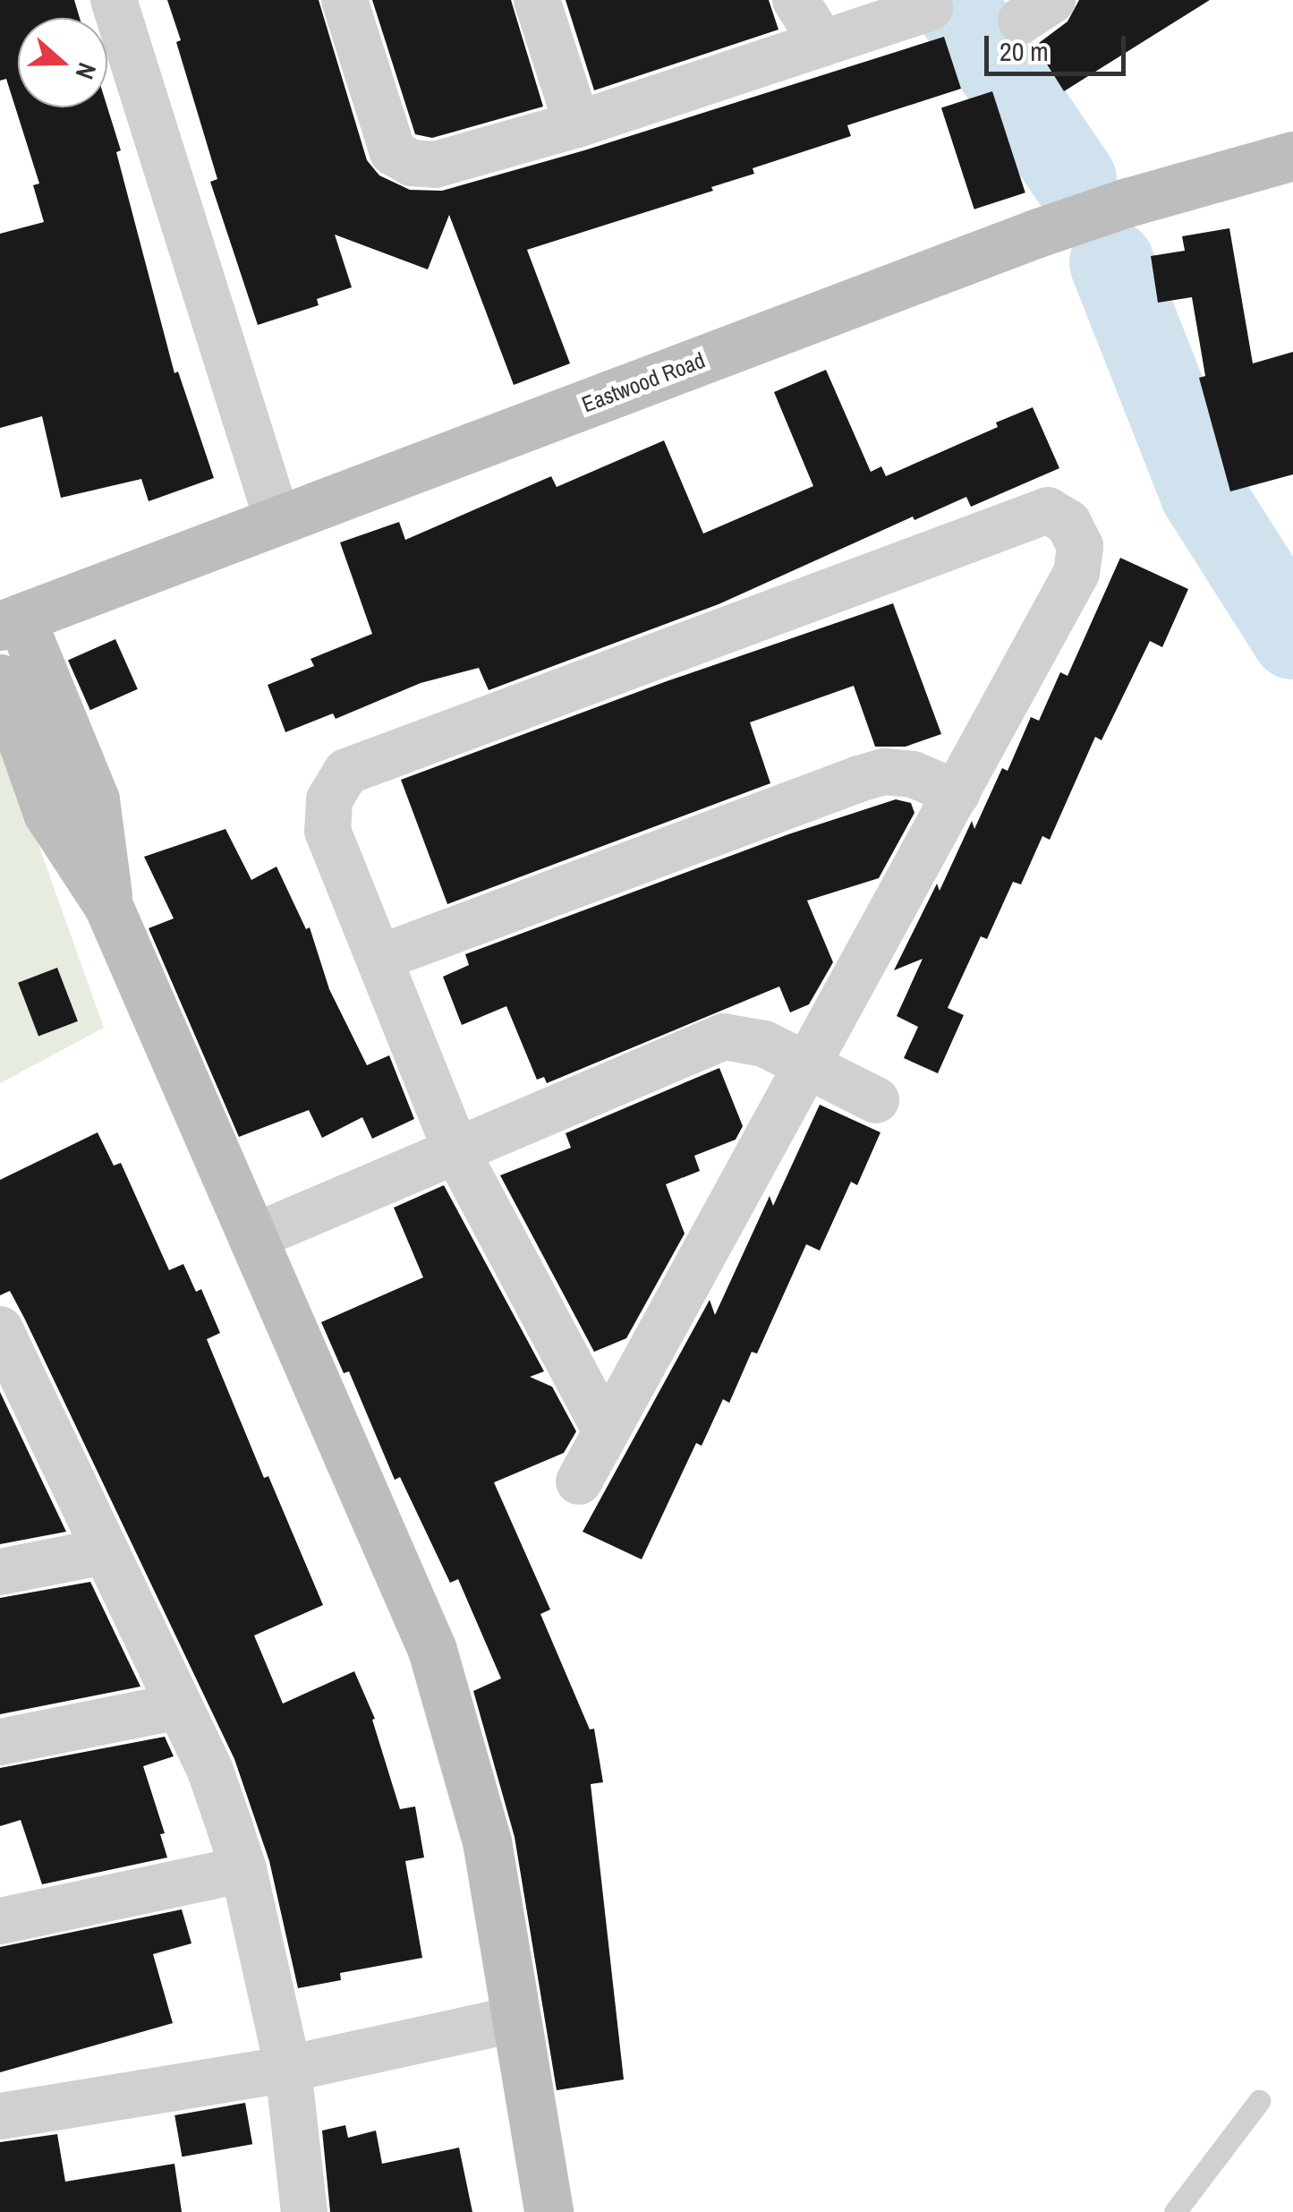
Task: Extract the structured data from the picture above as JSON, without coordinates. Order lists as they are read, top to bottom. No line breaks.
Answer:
{"streets":{"street":["Eastwood Road"]},"scale_bar":"20 m","north":"right"}
